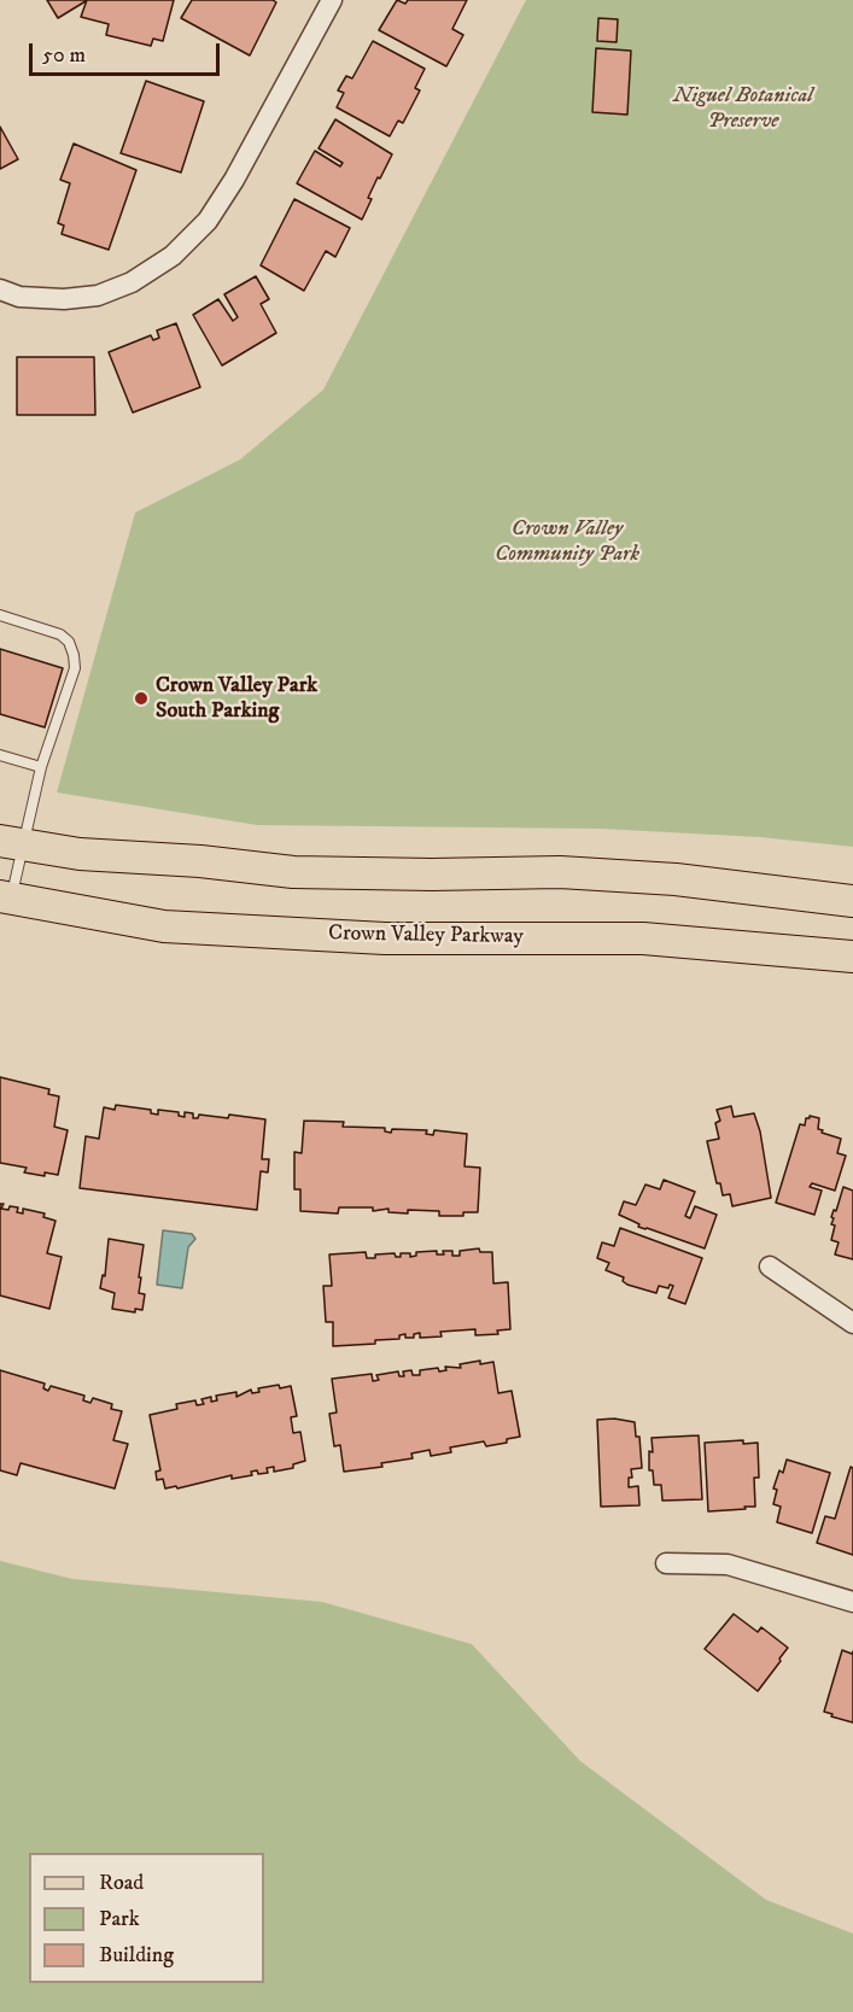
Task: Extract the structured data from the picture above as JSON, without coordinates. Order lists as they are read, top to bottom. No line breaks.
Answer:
{"streets":{"main road":["Crown Valley Parkway"]},"parks":["Niguel Botanical Preserve","Crown Valley Community Park"],"places":["Crown Valley Park South Parking"],"legend":["Road","Park","Building"],"scale_bar":"50 m"}
